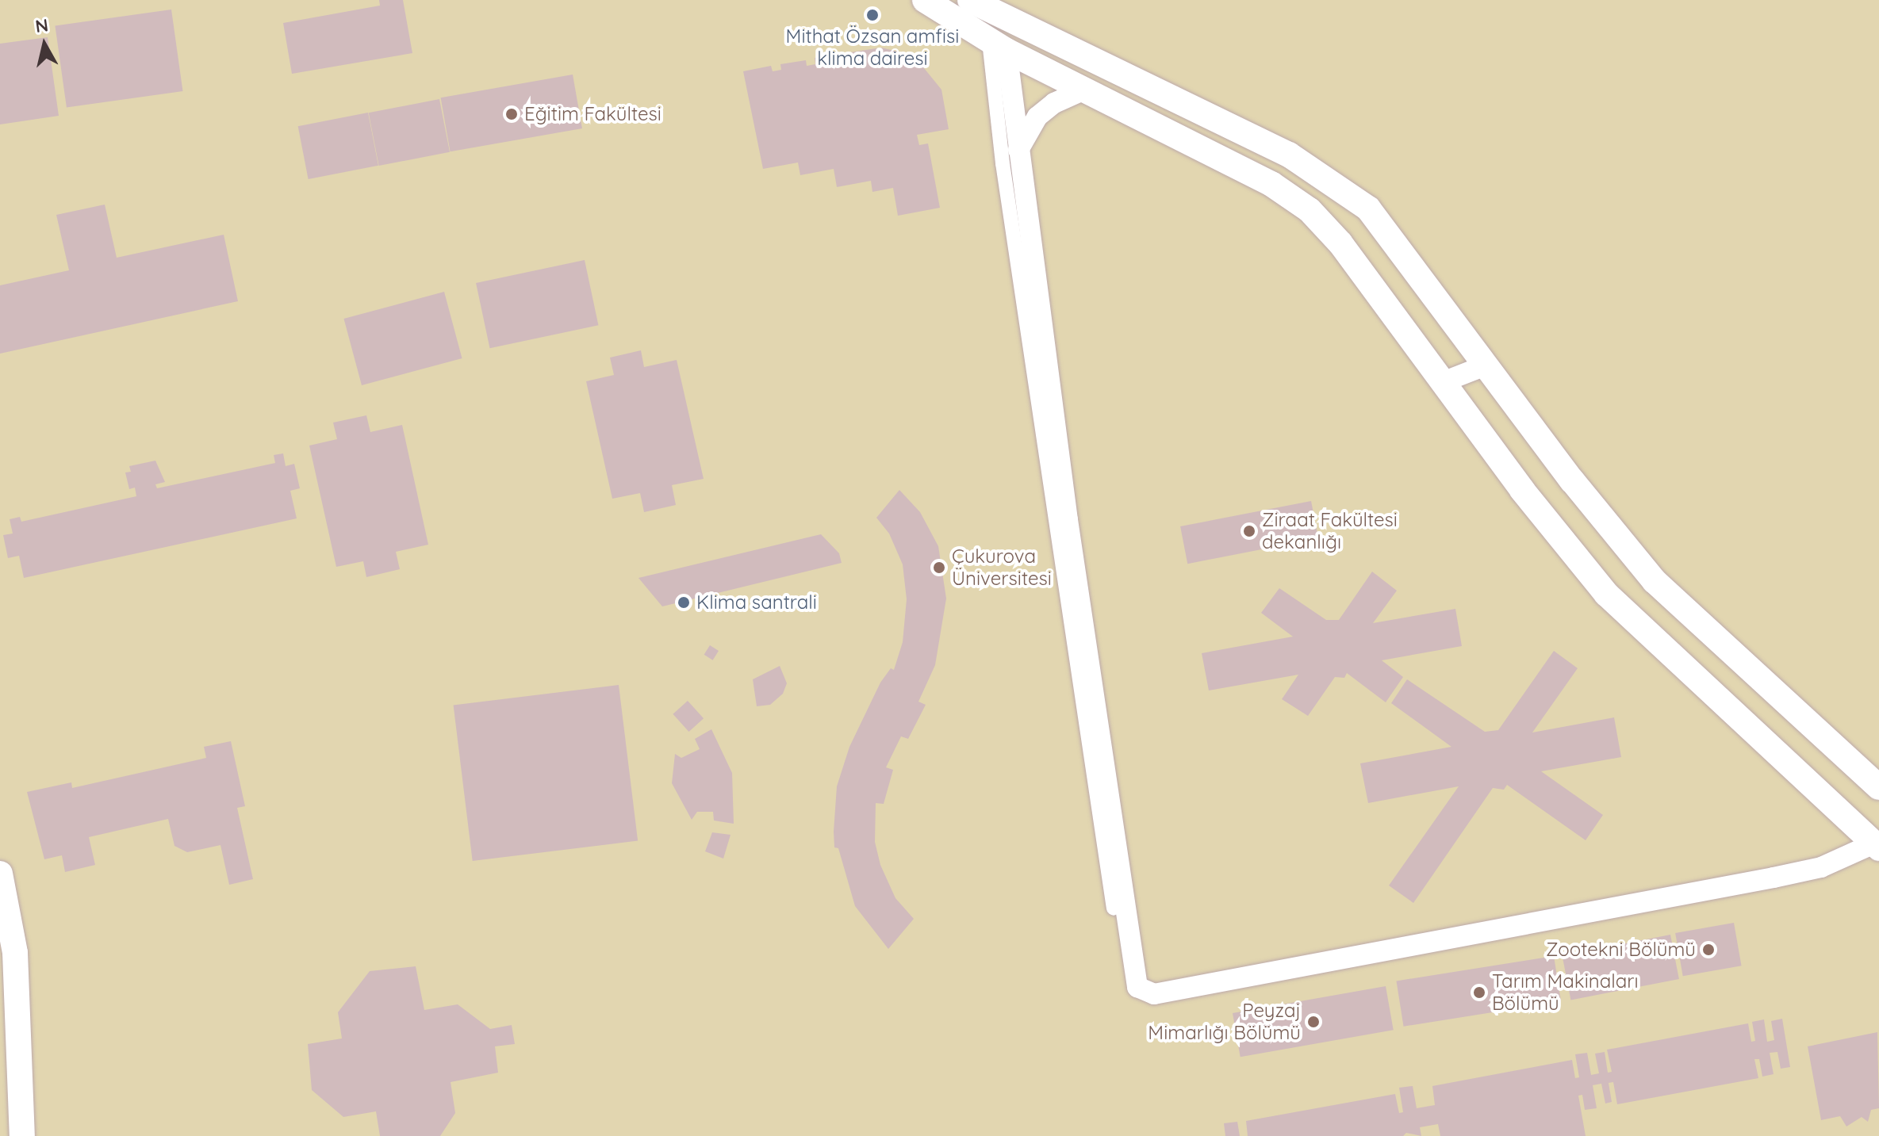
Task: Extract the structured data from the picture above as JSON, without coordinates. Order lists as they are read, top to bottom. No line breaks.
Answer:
{"places":["Mithat Özsan amfisi klima dairesi","Eğitim Fakültesi","Ziraat Fakültesi dekanlığı","Çukurova Üniversitesi","Klima santrali","Zootekni Bölümü","Tarım Makinaları Bölümü","Peyzaj Mimarlığı Bölümü"],"north":"top"}
